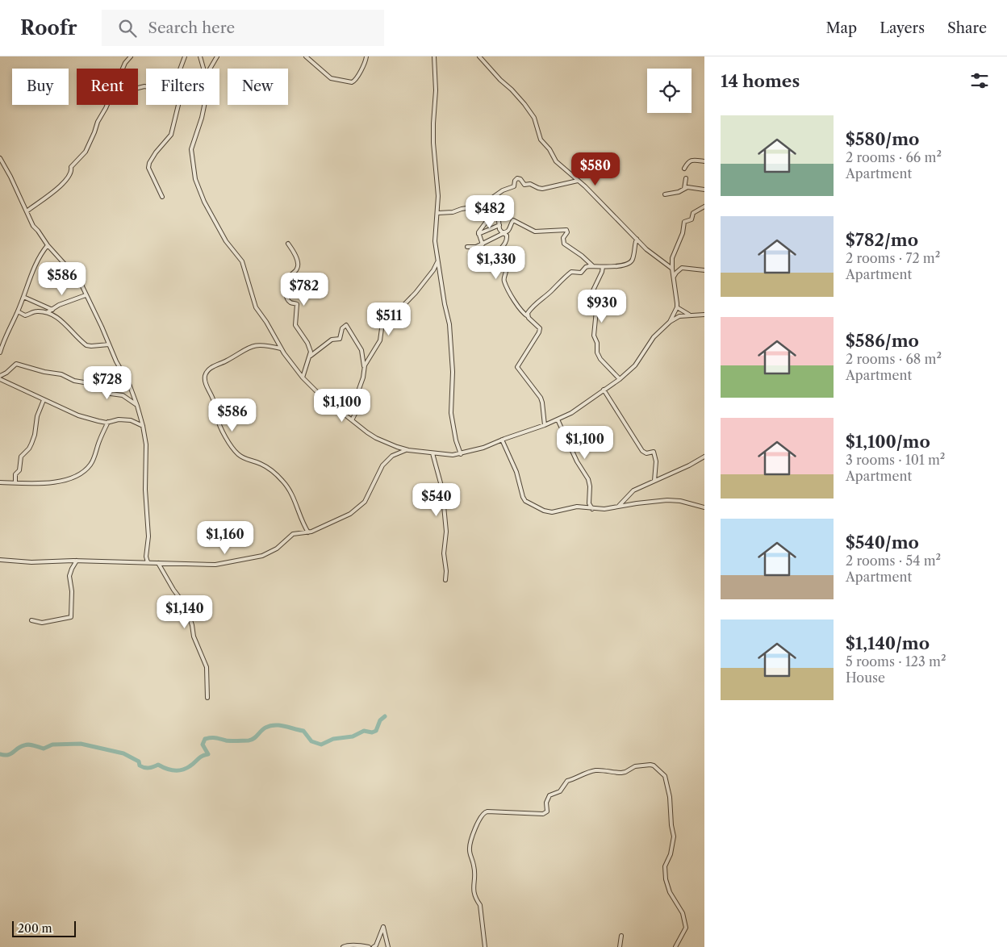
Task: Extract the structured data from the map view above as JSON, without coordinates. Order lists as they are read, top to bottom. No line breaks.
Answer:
{"scale_bar":"200 m","page":{"header":"Roofr","search":"Search here","nav":["Map","Layers","Share"],"heading":"14 homes","chip":["Buy","Rent","Filters","New"],"list":[{"name":"$580/mo","note":"2 rooms · 66 m² · Apartment"},{"name":"$782/mo","note":"2 rooms · 72 m² · Apartment"},{"name":"$586/mo","note":"2 rooms · 68 m² · Apartment"},{"name":"$1,100/mo","note":"3 rooms · 101 m² · Apartment"},{"name":"$540/mo","note":"2 rooms · 54 m² · Apartment"},{"name":"$1,140/mo","note":"5 rooms · 123 m² · House"}],"price":["$580","$482","$1,330","$586","$782","$930","$511","$728","$1,100","$586","$1,100","$540","$1,160","$1,140"],"scale":"200 m"}}
